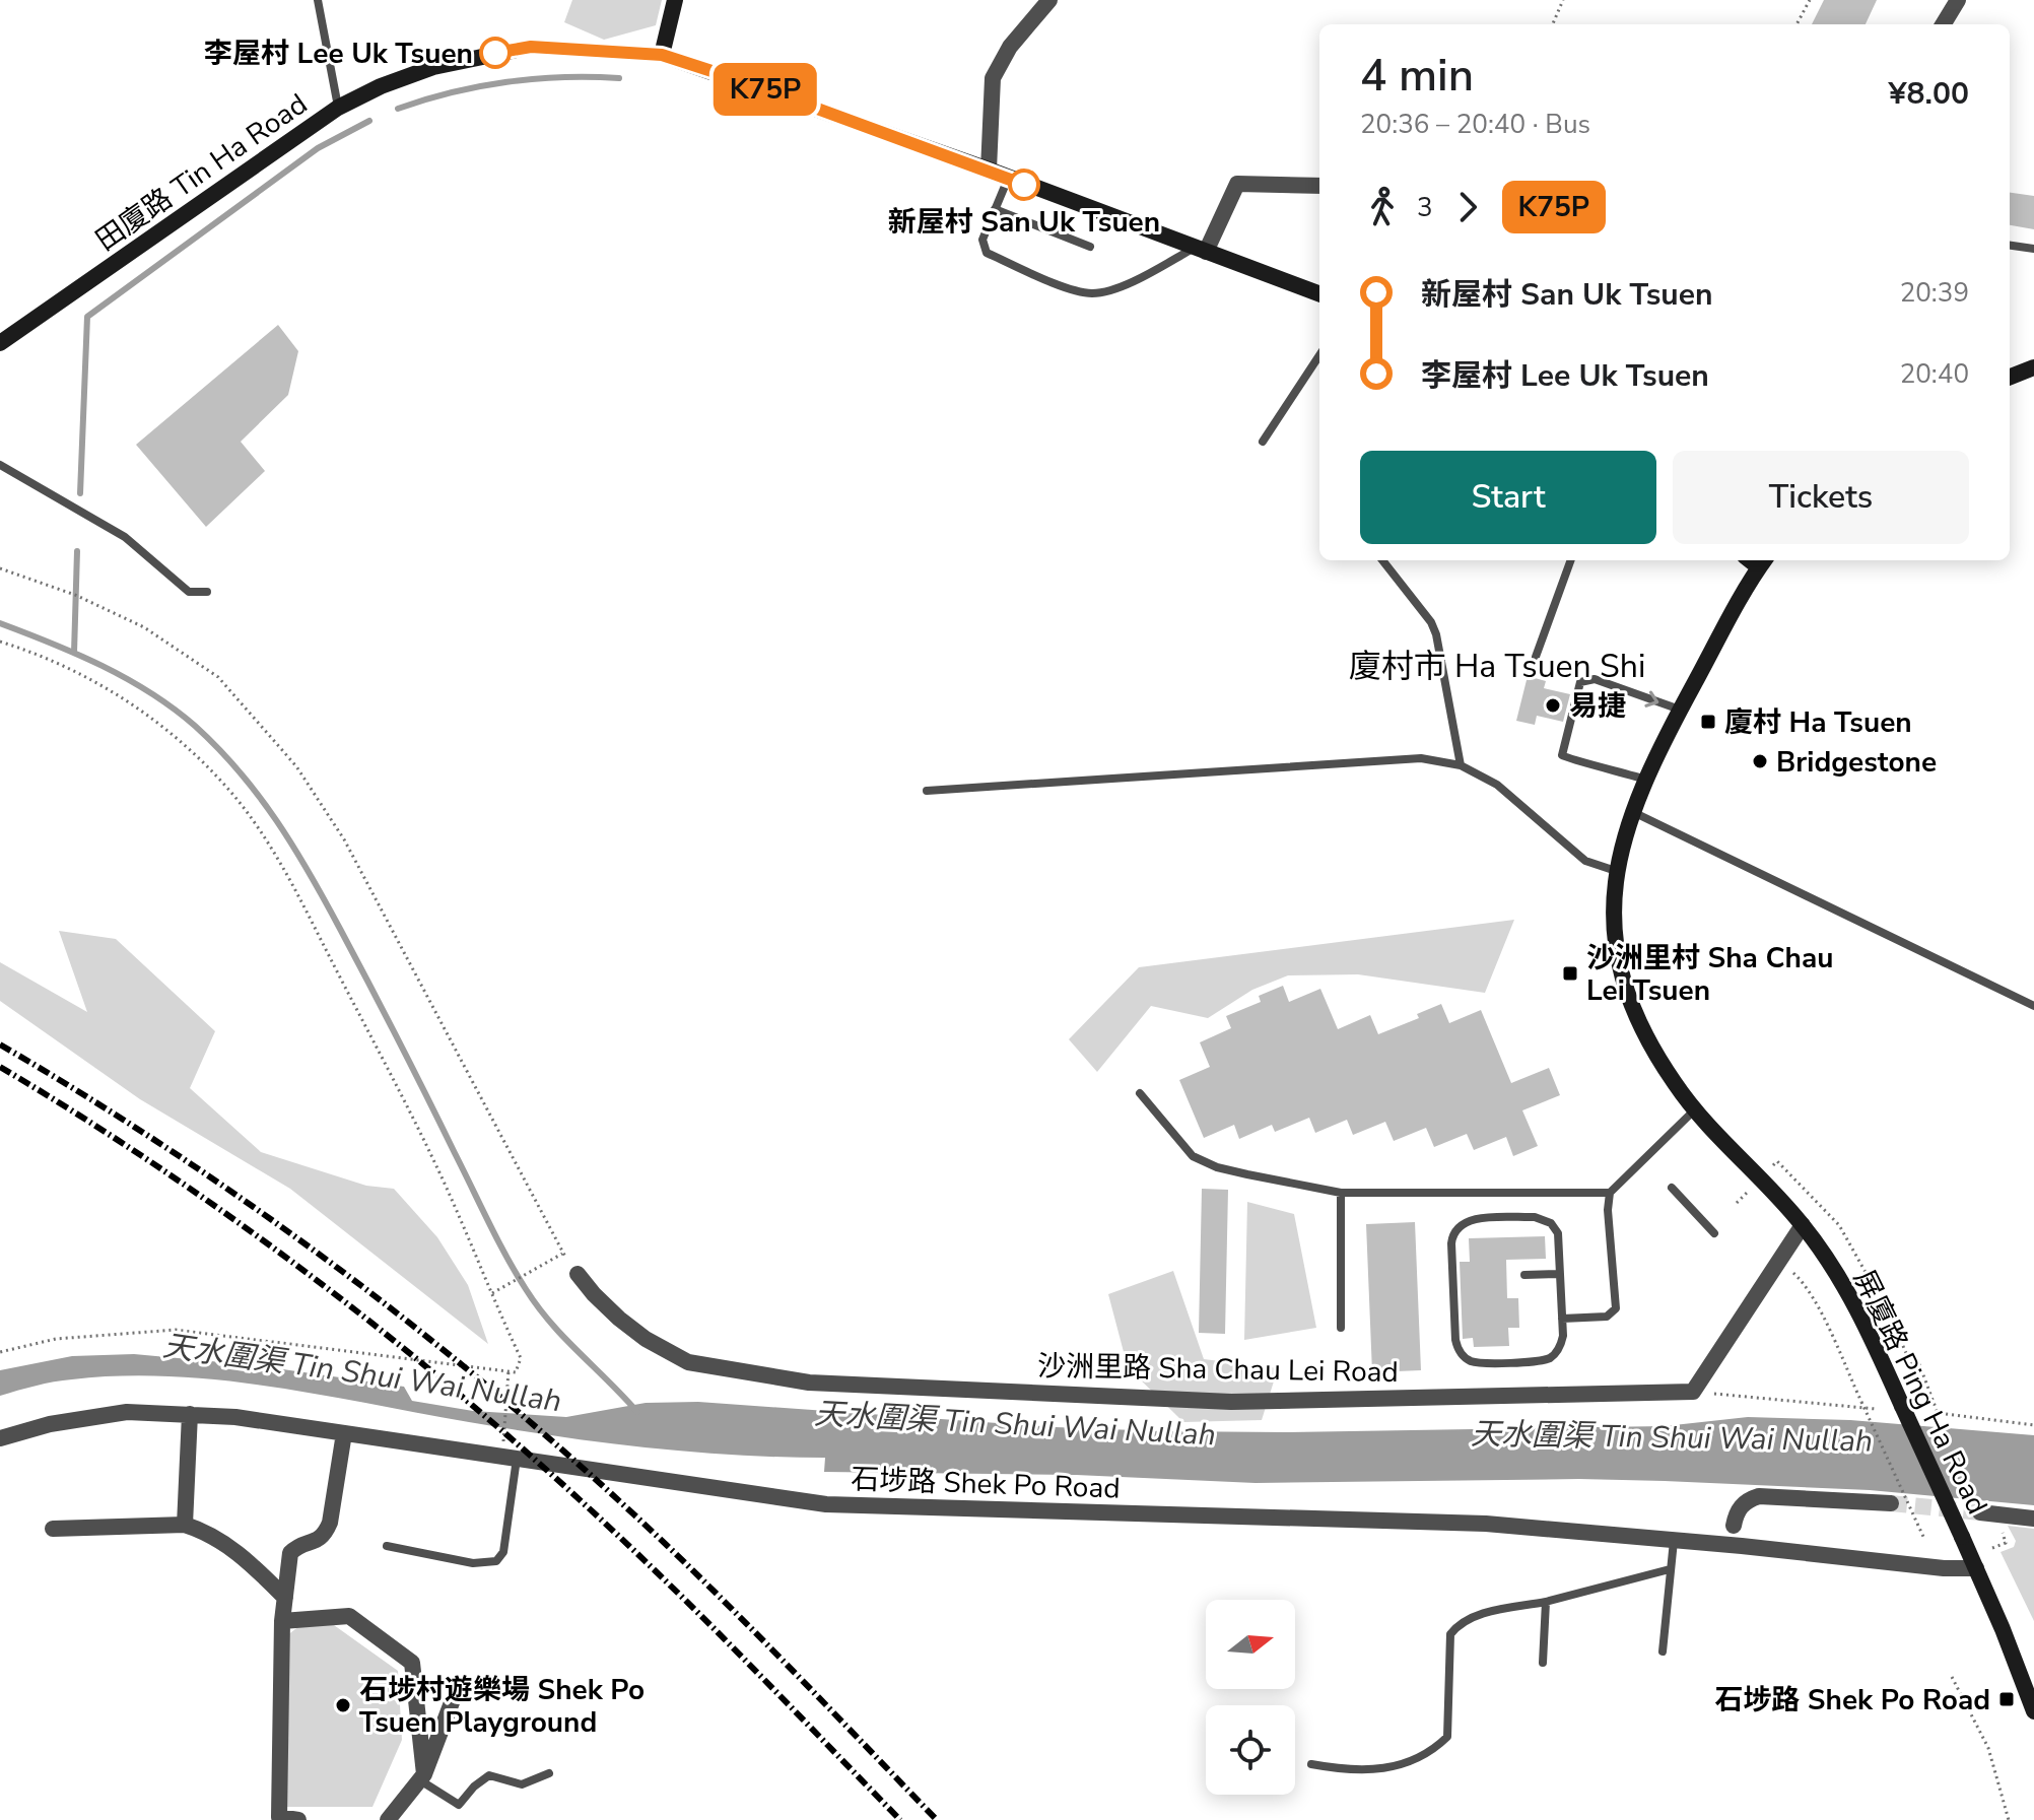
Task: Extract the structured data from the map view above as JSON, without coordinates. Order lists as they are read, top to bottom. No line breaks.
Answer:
{"streets":{"street":["田廈路 Tin Ha Road","沙洲里路 Sha Chau Lei Road","屏廈路 Ping Ha Road","石埗路 Shek Po Road"]},"crossings":[["屏廈路 Ping Ha Road","石埗路 Shek Po Road"]],"districts":["廈村市 Ha Tsuen Shi"],"water":["天水圍渠 Tin Shui Wai Nullah"],"places":{"other":["李屋村 Lee Uk Tsuen","新屋村 San Uk Tsuen","易捷","Bridgestone","石埗村遊樂場 Shek Po Tsuen Playground"],"transit":["廈村 Ha Tsuen","沙洲里村 Sha Chau Lei Tsuen","石埗路 Shek Po Road"]},"lines":["bus line K75P"],"north":"right","page":{"on_map":"K75P","heading":["4 min","20:36 – 20:40 · Bus","¥8.00"],"legs":["3","K75P"],"list":[{"name":"新屋村 San Uk Tsuen","value":"20:39"},{"name":"李屋村 Lee Uk Tsuen","value":"20:40"}],"buttons":["Start","Tickets"]}}
